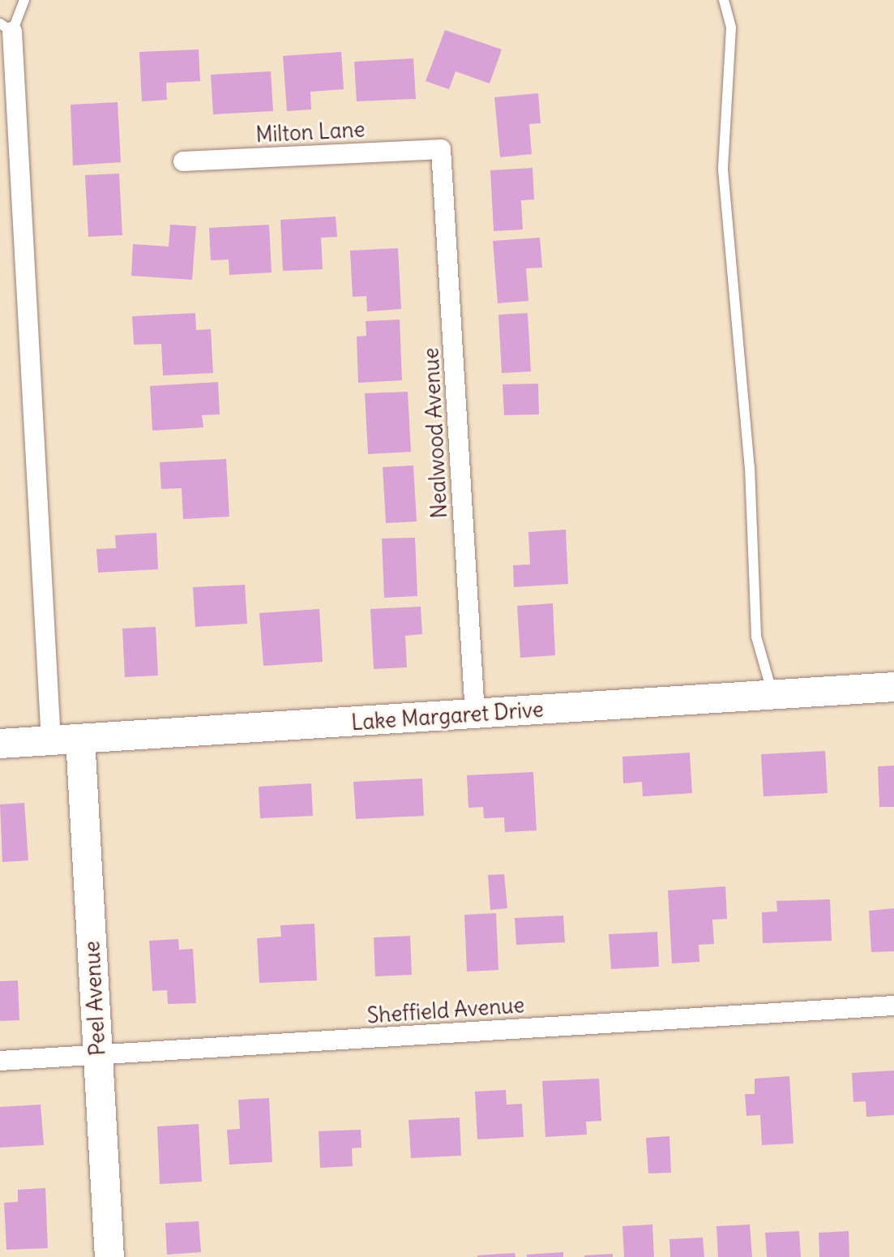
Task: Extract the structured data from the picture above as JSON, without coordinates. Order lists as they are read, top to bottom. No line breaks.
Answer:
{"streets":{"street":["Milton Lane","Nealwood Avenue","Lake Margaret Drive","Peel Avenue","Sheffield Avenue"]},"crossings":[["Milton Lane","Nealwood Avenue"],["Nealwood Avenue","Lake Margaret Drive"],["Lake Margaret Drive","Peel Avenue"],["Peel Avenue","Sheffield Avenue"]]}
